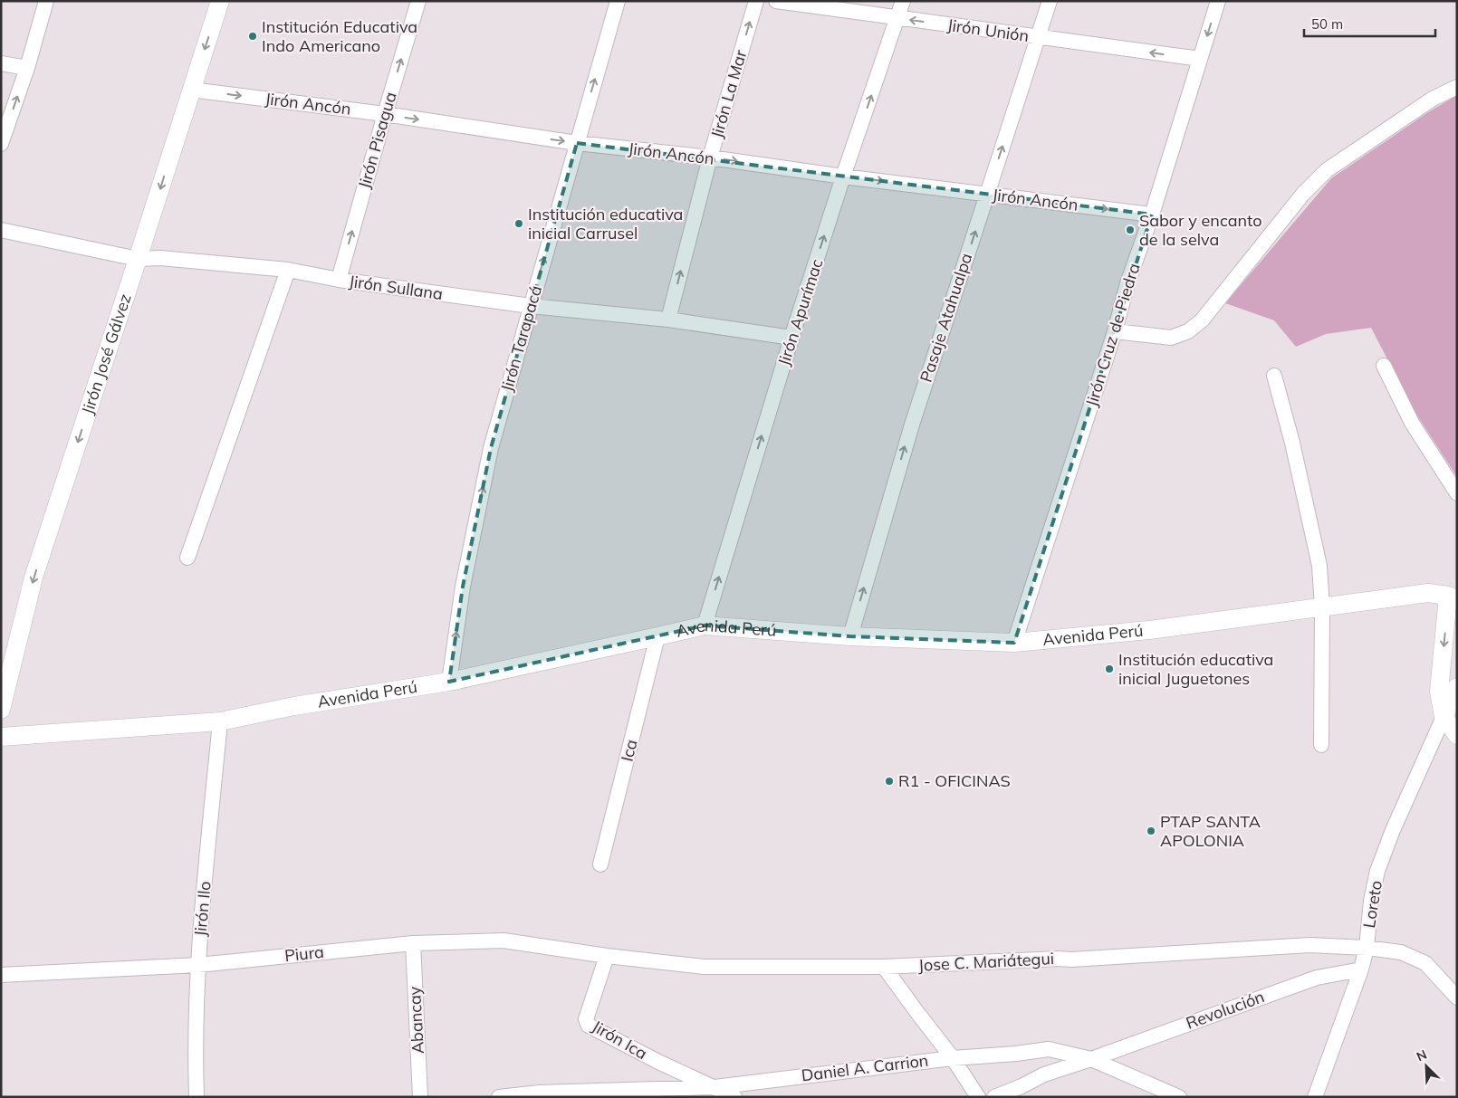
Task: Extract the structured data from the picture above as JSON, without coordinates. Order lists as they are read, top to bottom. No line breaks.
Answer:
{"streets":{"street":["Jirón Unión","Jirón La Mar","Jirón Ancón","Jirón Pisagua","Jirón Sullana","Jirón Apurímac","Pasaje Atahualpa","Jirón Cruz de Piedra","Jirón Tarapacá","Jirón José Gálvez","Avenida Perú","Ica","Loreto","Jirón Ilo","Piura","Jose C. Mariátegui","Revolución","Abancay","Jirón Ica","Daniel A. Carrion"]},"crossings":[["Jirón Unión","Jirón Apurímac"],["Jirón Unión","Pasaje Atahualpa"],["Jirón Unión","Jirón Cruz de Piedra"],["Jirón La Mar","Jirón Ancón"],["Jirón La Mar","Jirón Sullana"],["Jirón Ancón","Jirón Pisagua"],["Jirón Ancón","Jirón Apurímac"],["Jirón Ancón","Pasaje Atahualpa"],["Jirón Ancón","Jirón Cruz de Piedra"],["Jirón Ancón","Jirón Tarapacá"],["Jirón Ancón","Jirón José Gálvez"],["Jirón Pisagua","Jirón Sullana"],["Jirón Sullana","Jirón Apurímac"],["Jirón Sullana","Jirón Tarapacá"],["Jirón Sullana","Jirón José Gálvez"],["Jirón Apurímac","Avenida Perú"],["Pasaje Atahualpa","Avenida Perú"],["Jirón Cruz de Piedra","Avenida Perú"],["Jirón Tarapacá","Avenida Perú"],["Avenida Perú","Ica"],["Avenida Perú","Jirón Ilo"],["Loreto","Jose C. Mariátegui"],["Loreto","Revolución"],["Jirón Ilo","Piura"],["Piura","Jose C. Mariátegui"],["Piura","Abancay"],["Piura","Jirón Ica"],["Jose C. Mariátegui","Jirón Ica"],["Revolución","Daniel A. Carrion"],["Jirón Ica","Daniel A. Carrion"]],"one_way":["Jirón Unión","Jirón La Mar","Jirón Ancón","Jirón Pisagua","Jirón Apurímac","Pasaje Atahualpa","Jirón Tarapacá"],"places":["Institución Educativa Indo Americano","Institución educativa inicial Carrusel","Sabor y encanto de la selva","Institución educativa inicial Juguetones","R1 - OFICINAS","PTAP SANTA APOLONIA"],"scale_bar":"50 m","north":"top left"}
